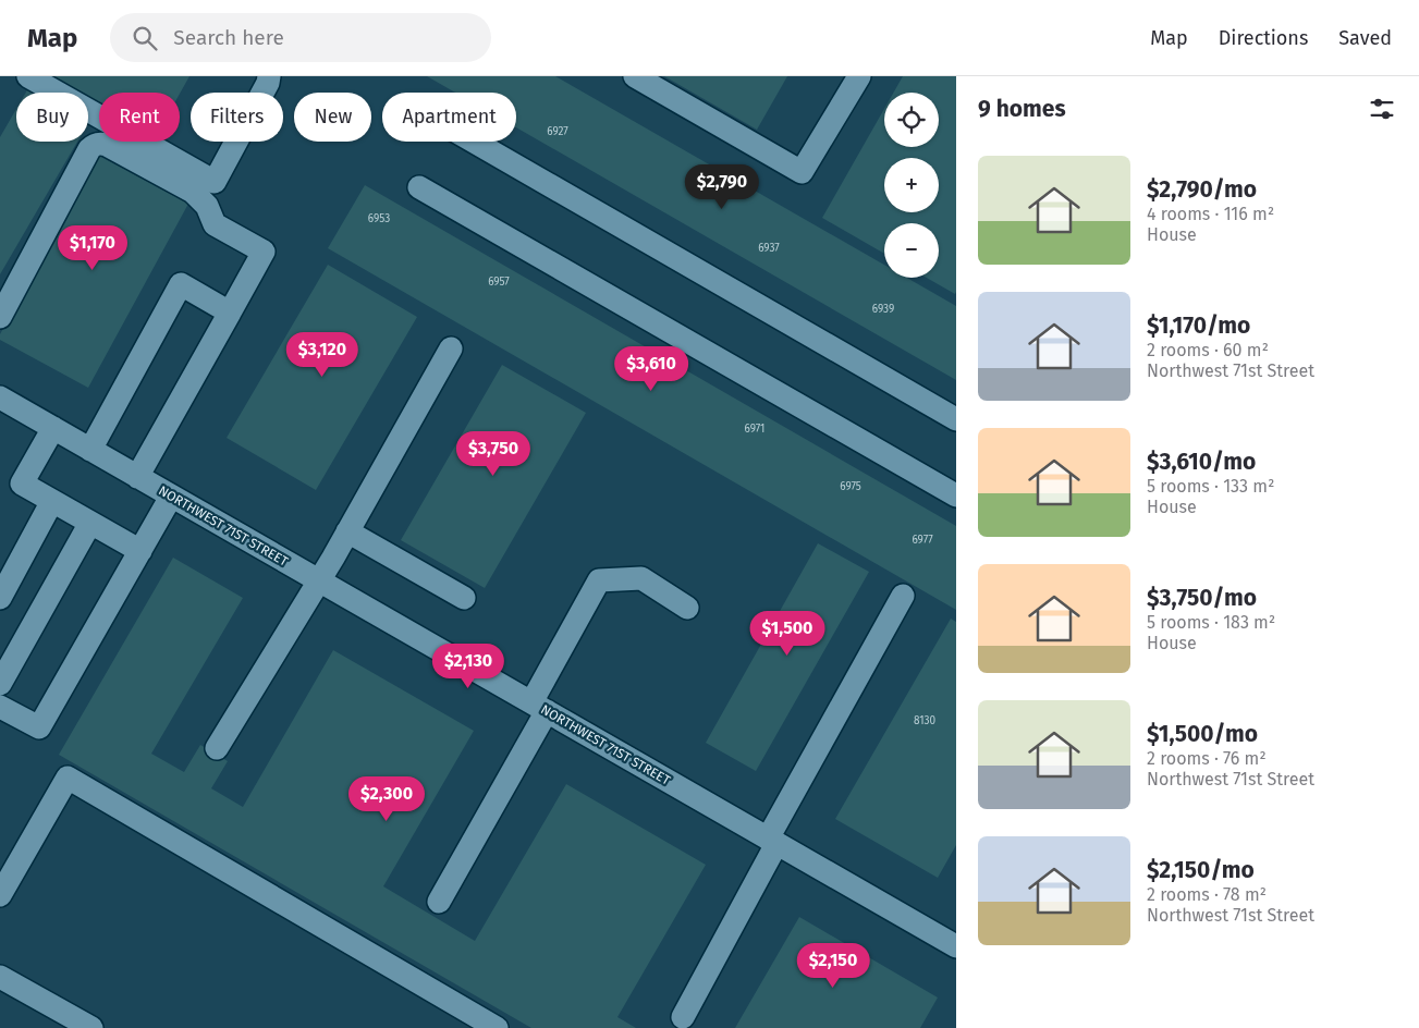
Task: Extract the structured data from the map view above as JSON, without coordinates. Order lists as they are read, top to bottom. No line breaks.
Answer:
{"streets":{"street":["NORTHWEST 71ST STREET"]},"house_numbers":["6927","6953","6937","6957","6939","6971","6975","6977","8130"],"page":{"header":"Map","search":"Search here","nav":["Map","Directions","Saved"],"heading":"9 homes","map_buttons":["+","−"],"chip":["Buy","Rent","Filters","New","Apartment"],"list":[{"name":"$2,790/mo","note":"4 rooms · 116 m² · House"},{"name":"$1,170/mo","note":"2 rooms · 60 m² · Northwest 71st Street"},{"name":"$3,610/mo","note":"5 rooms · 133 m² · House"},{"name":"$3,750/mo","note":"5 rooms · 183 m² · House"},{"name":"$1,500/mo","note":"2 rooms · 76 m² · Northwest 71st Street"},{"name":"$2,150/mo","note":"2 rooms · 78 m² · Northwest 71st Street"}],"price":["$2,790","$1,170","$3,120","$3,610","$3,750","$1,500","$2,130","$2,300","$2,150"]}}
